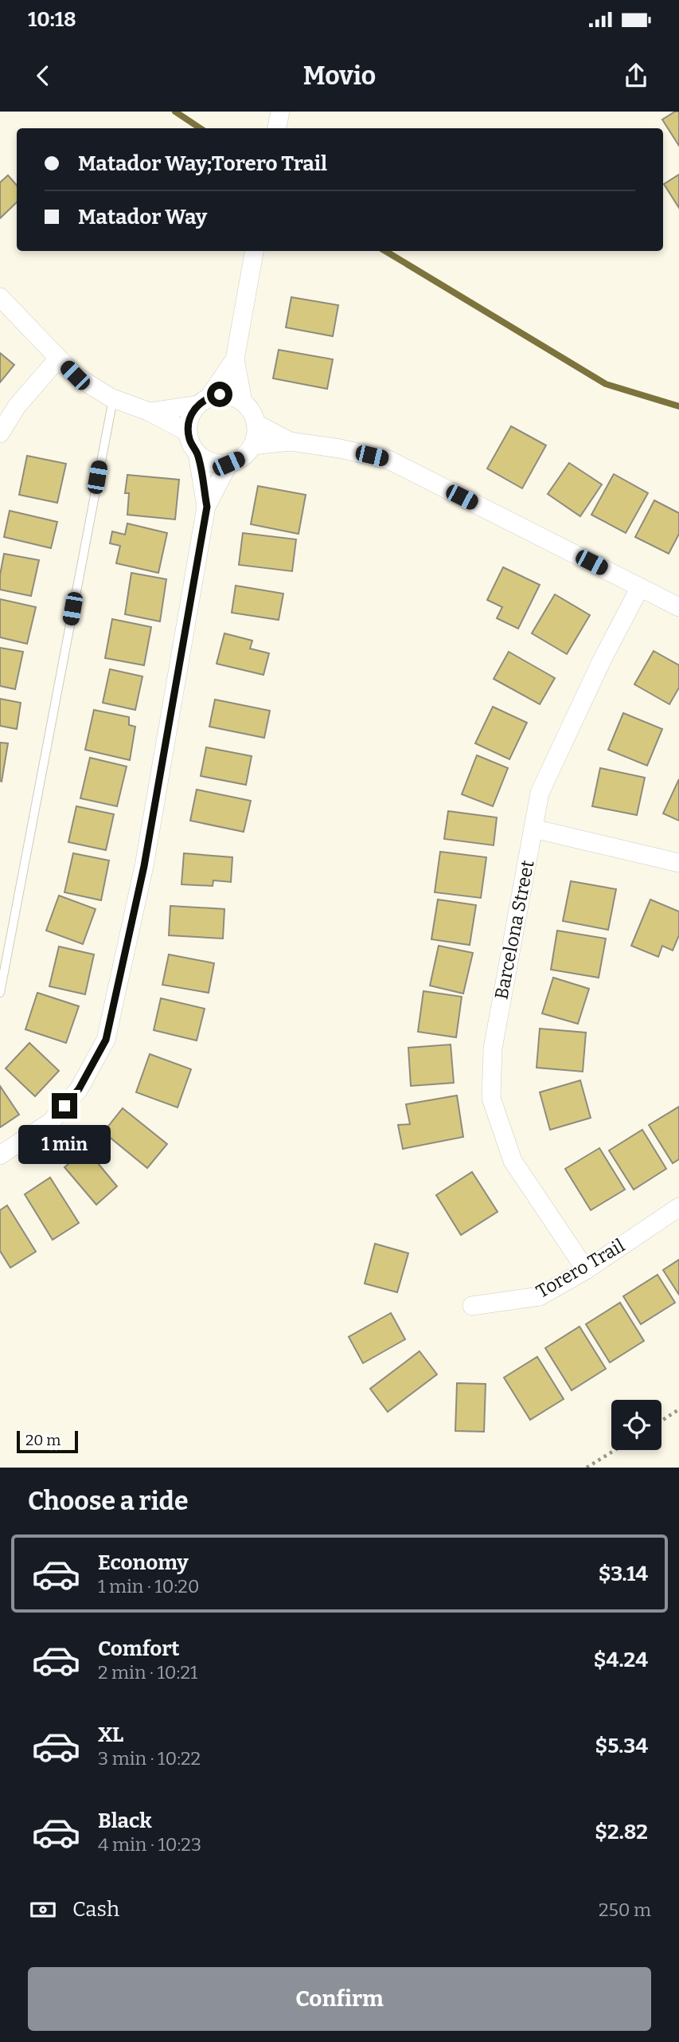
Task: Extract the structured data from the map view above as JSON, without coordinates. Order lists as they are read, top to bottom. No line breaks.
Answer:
{"streets":{"street":["Barcelona Street","Torero Trail"]},"crossings":[["Barcelona Street","Torero Trail"]],"scale_bar":"20 m","page":{"status":"10:18","header":"Movio","banner":["Matador Way;Torero Trail","Matador Way"],"bubble":"1 min","scale":"20 m","heading":"Choose a ride","list":[{"name":"Economy","note":"1 min · 10:20","value":"$3.14"},{"name":"Comfort","note":"2 min · 10:21","value":"$4.24"},{"name":"XL","note":"3 min · 10:22","value":"$5.34"},{"name":"Black","note":"4 min · 10:23","value":"$2.82"}],"pay":["Cash","250 m"],"buttons":"Confirm"}}
